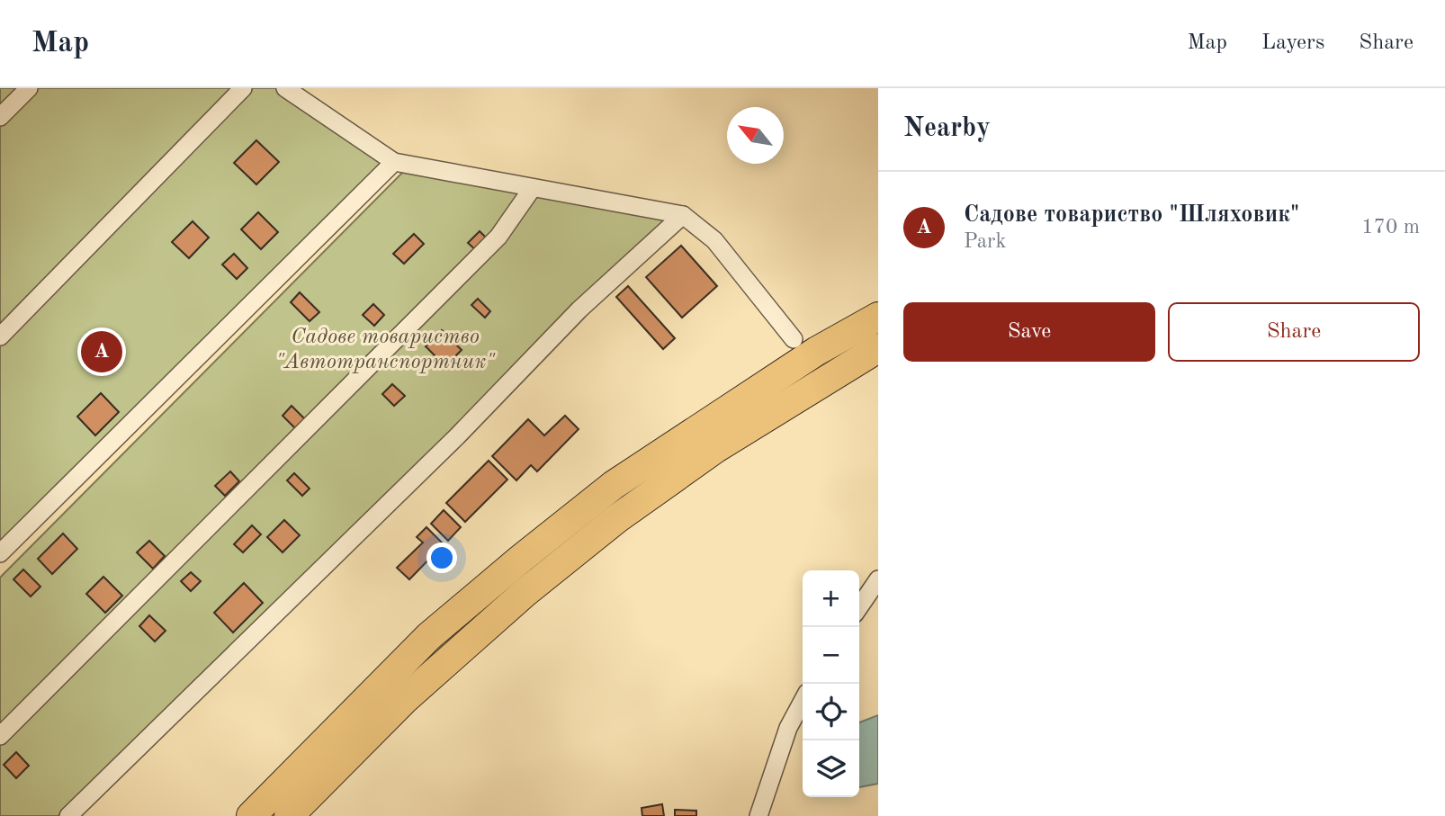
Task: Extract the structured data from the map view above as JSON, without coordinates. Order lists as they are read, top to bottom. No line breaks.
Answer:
{"parks":["Садове товариство \"Автотранспортник\""],"north":"top left","page":{"header":"Map","nav":["Map","Layers","Share"],"heading":"Nearby","list":[{"mark":"A","name":"Садове товариство \"Шляховик\"","note":"Park","value":"170 m"}],"buttons":["Save","Share"],"pins":"A","map_buttons":["+","−"]}}
